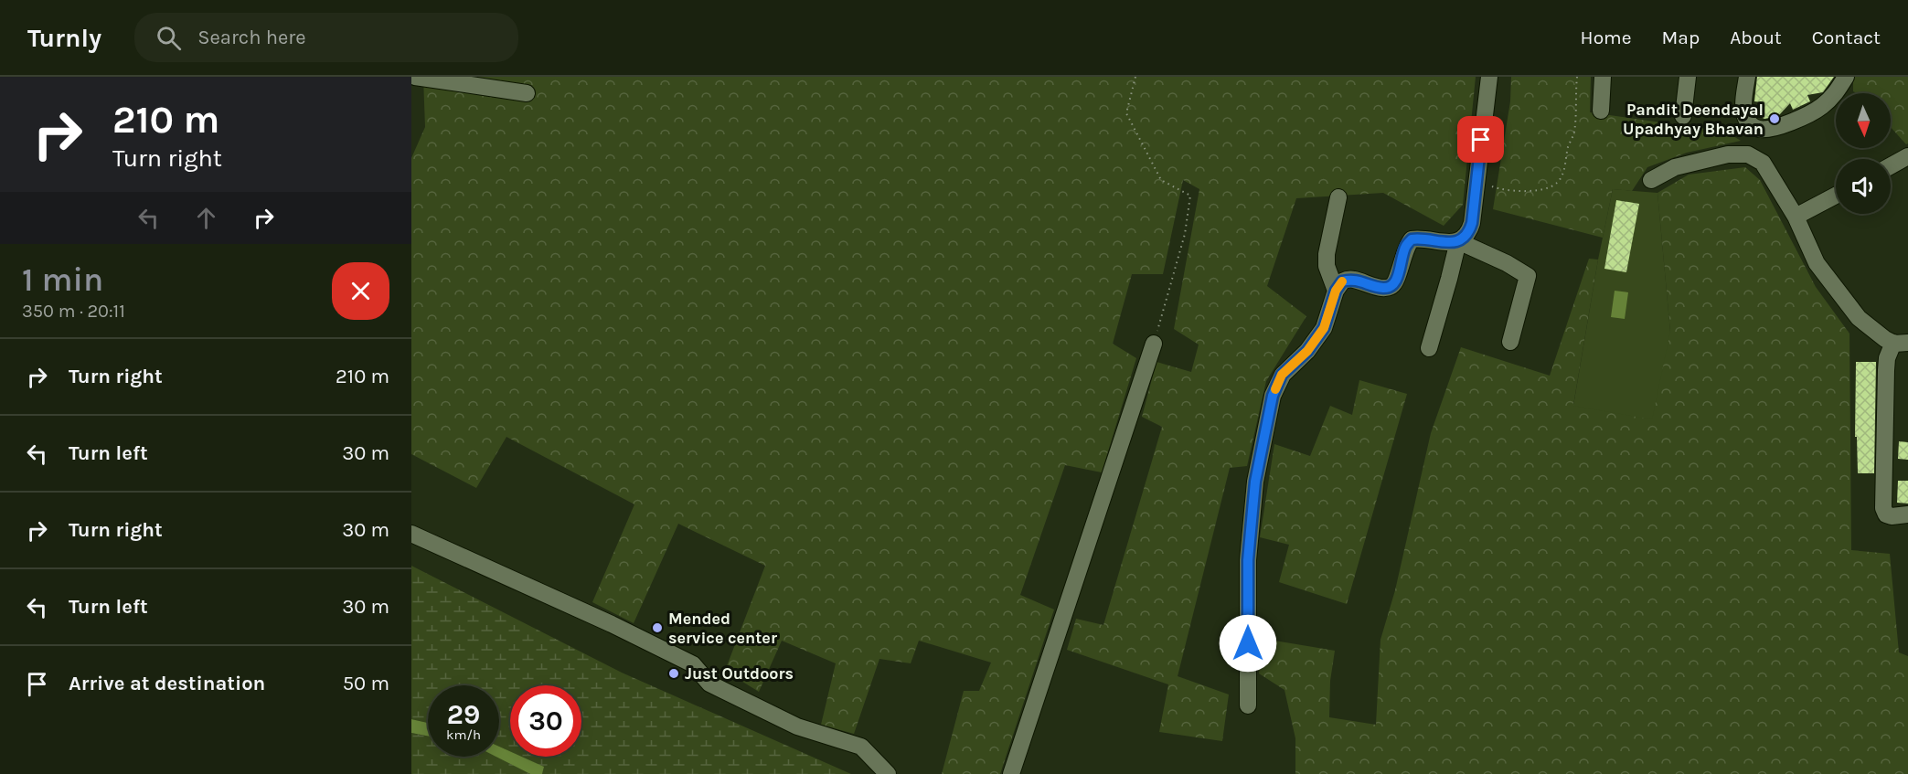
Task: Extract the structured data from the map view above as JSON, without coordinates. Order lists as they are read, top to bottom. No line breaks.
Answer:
{"places":["Pandit Deendayal Upadhyay Bhavan","Mended service center","Just Outdoors"],"north":"bottom","page":{"header":"Turnly","search":"Search here","nav":["Home","Map","About","Contact"],"turn":["210 m","Turn right"],"heading":["1 min","350 m · 20:11"],"list":[{"name":"Turn right","value":"210 m"},{"name":"Turn left","value":"30 m"},{"name":"Turn right","value":"30 m"},{"name":"Turn left","value":"30 m"},{"name":"Arrive at destination","value":"50 m"}],"speed":"29 km/h","limit":"30"}}
